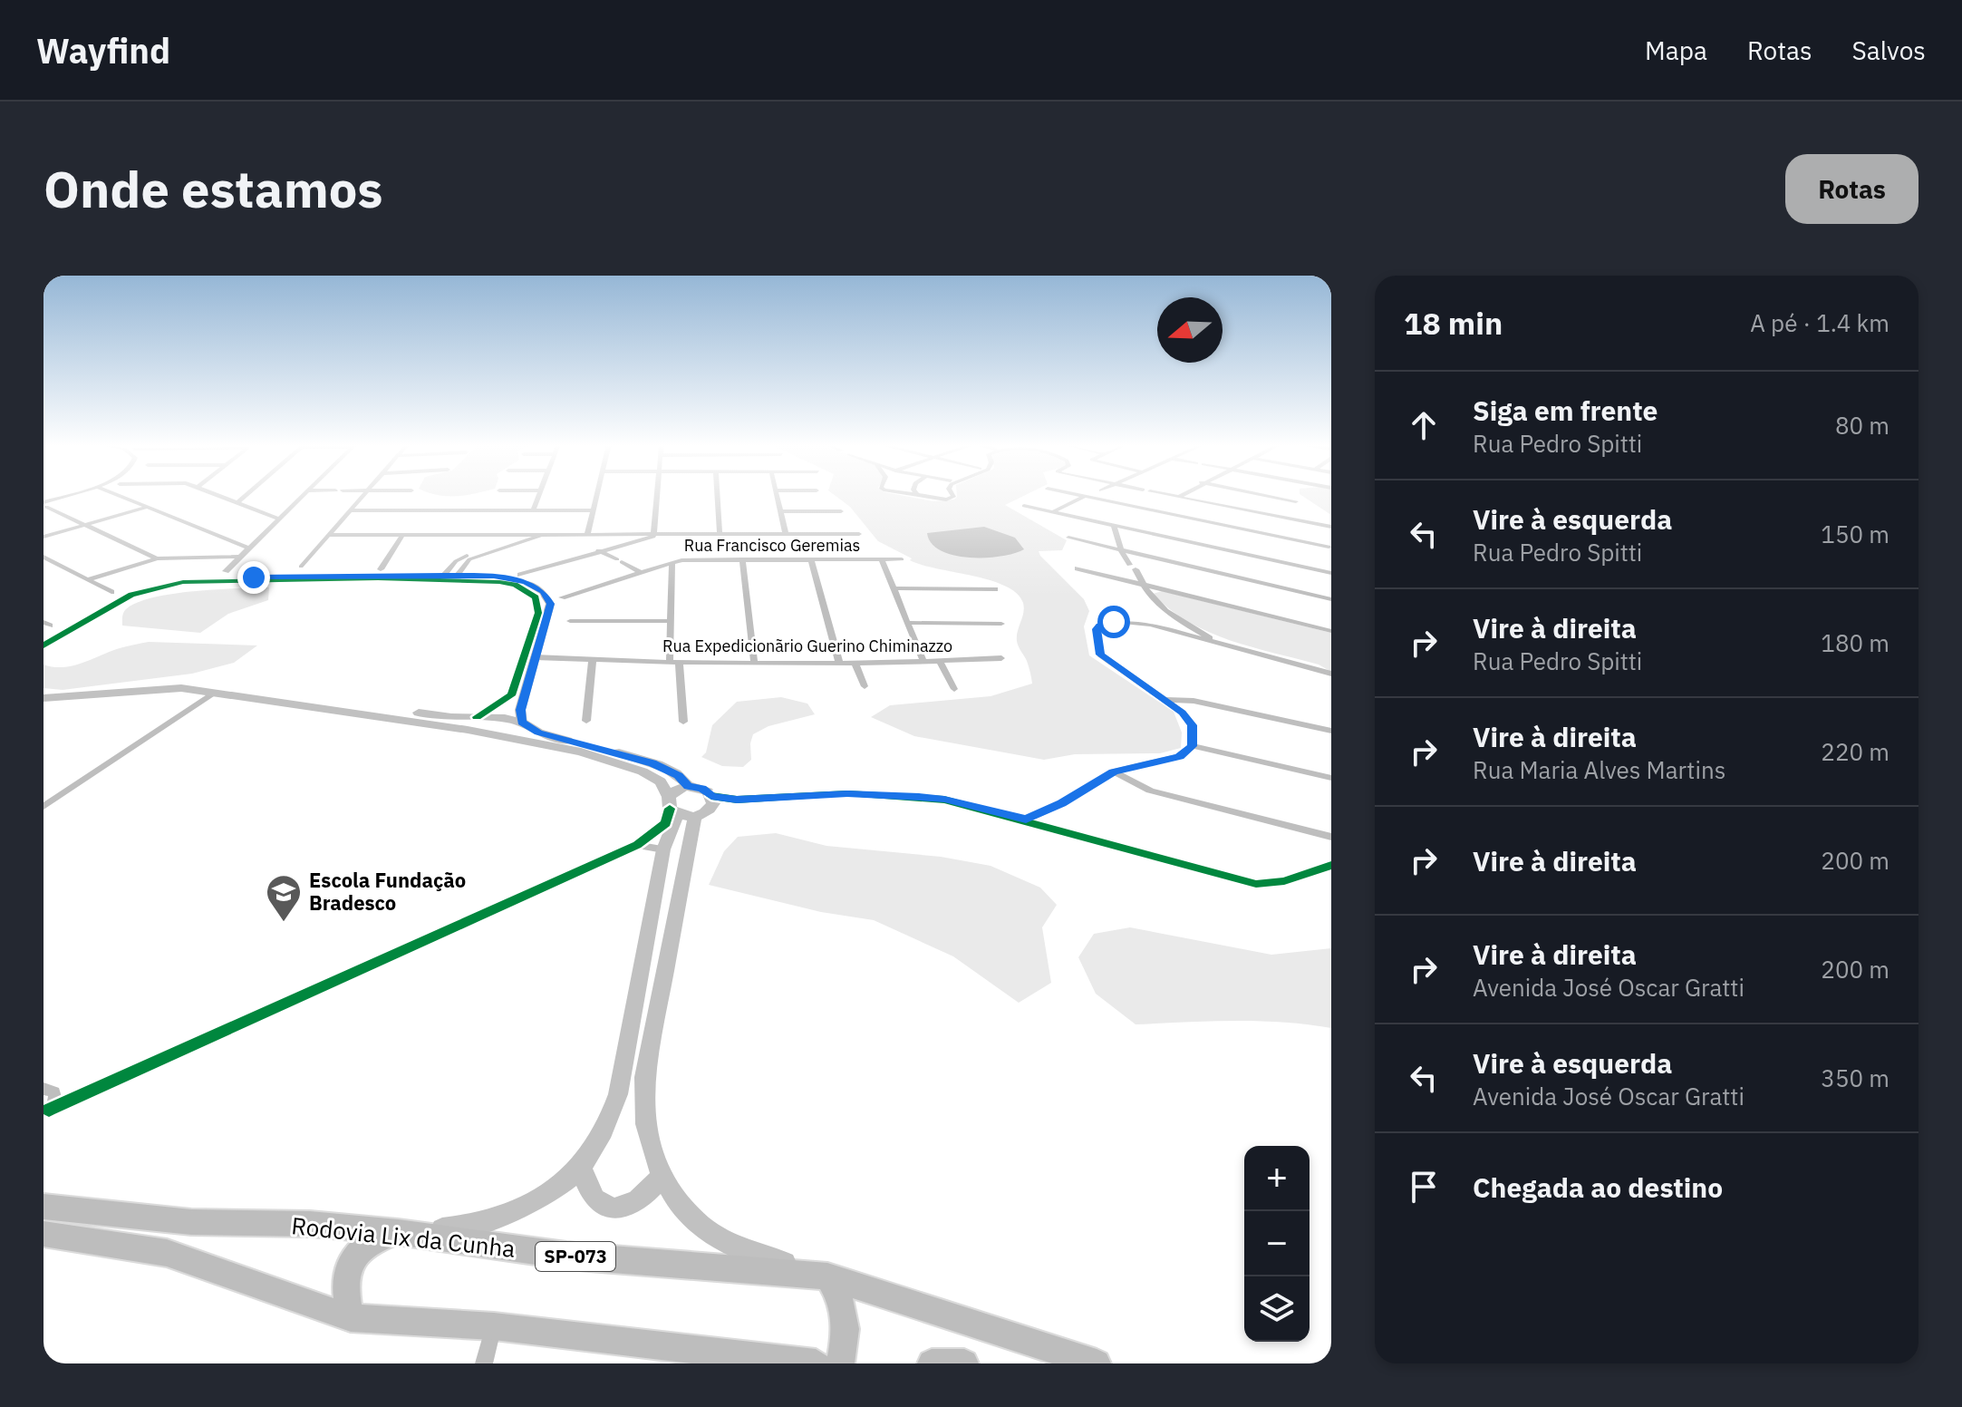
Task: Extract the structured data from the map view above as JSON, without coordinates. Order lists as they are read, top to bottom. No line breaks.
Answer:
{"streets":{"main road":["Rodovia Lix da Cunha","SP-073"],"street":["Rua Francisco Geremias","Rua Expedicionãrio Guerino Chiminazzo"]},"places":{"school or university":["Escola Fundação Bradesco"]},"north":"left","page":{"header":"Wayfind","nav":["Mapa","Rotas","Salvos"],"buttons":"Rotas","title":"Onde estamos","heading":["18 min","A pé · 1.4 km"],"list":[["Siga em frente","Rua Pedro Spitti","80 m"],["Vire à esquerda","Rua Pedro Spitti","150 m"],["Vire à direita","Rua Pedro Spitti","180 m"],["Vire à direita","Rua Maria Alves Martins","220 m"],["Vire à direita","200 m"],["Vire à direita","Avenida José Oscar Gratti","200 m"],["Vire à esquerda","Avenida José Oscar Gratti","350 m"],"Chegada ao destino"],"map_buttons":["+","−"]}}
